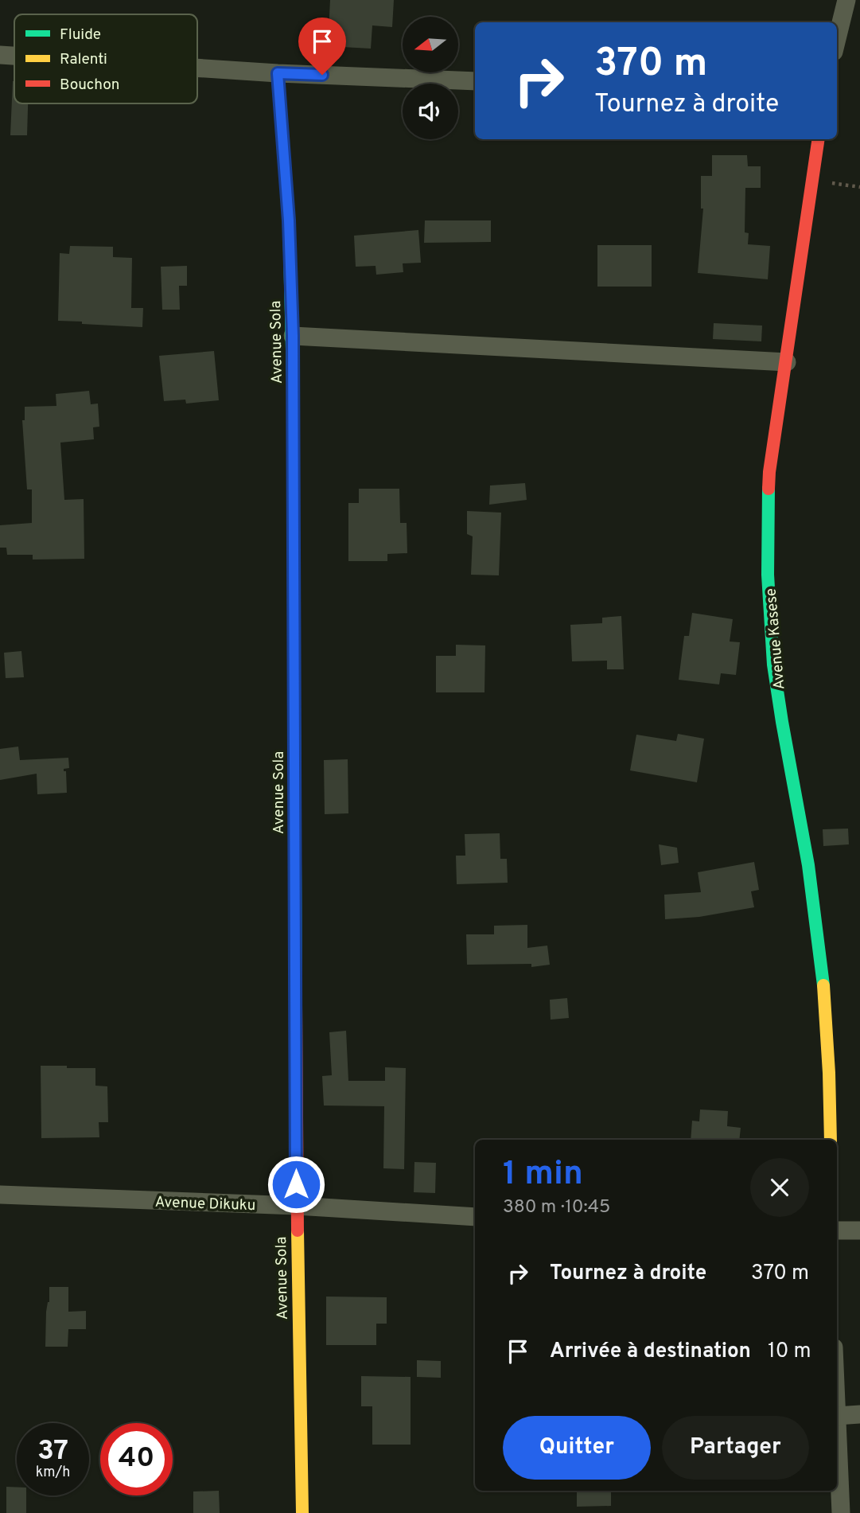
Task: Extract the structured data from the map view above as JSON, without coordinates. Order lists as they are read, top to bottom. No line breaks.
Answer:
{"streets":{"street":["Avenue Sola","Avenue Kasese","Avenue Dikuku"]},"crossings":[["Avenue Sola","Avenue Dikuku"]],"legend":["Fluide","Ralenti","Bouchon"],"north":"left","page":{"turn":["370 m","Tournez à droite"],"heading":["1 min","380 m · 10:45"],"list":[{"name":"Tournez à droite","value":"370 m"},{"name":"Arrivée à destination","value":"10 m"}],"buttons":["Quitter","Partager"],"speed":"37 km/h","limit":"40"}}
